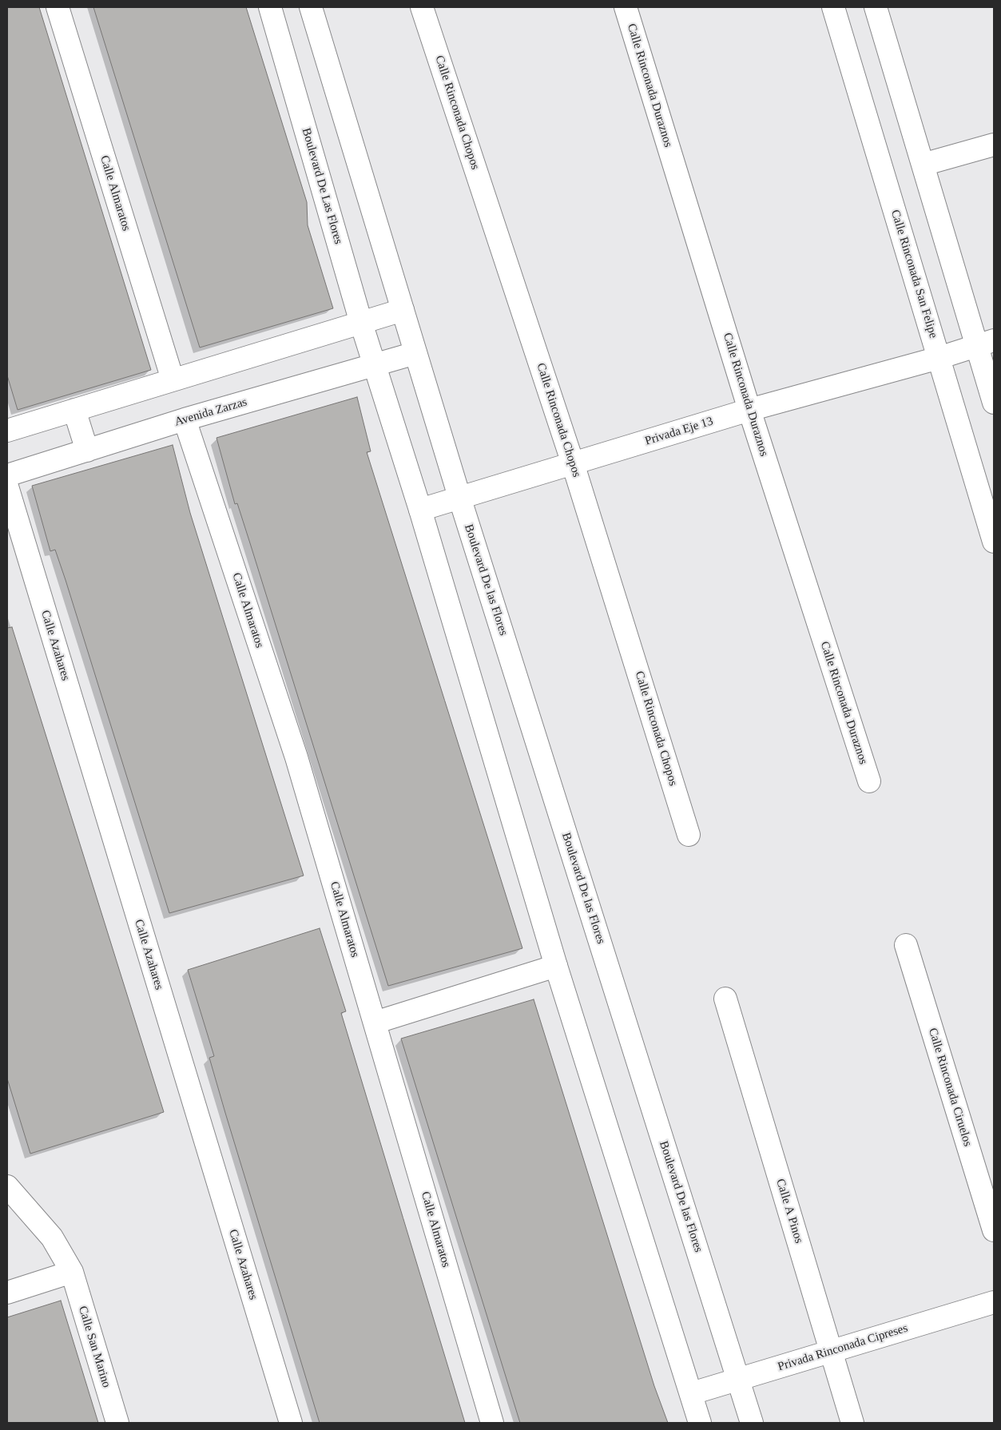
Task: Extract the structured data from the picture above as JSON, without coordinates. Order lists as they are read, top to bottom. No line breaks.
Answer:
{"streets":{"street":["Calle Rinconada Duraznos","Calle Rinconada Chopos","Boulevard De Las Flores","Calle Almaratos","Calle Rinconada San Felipe","Avenida Zarzas","Privada Eje 13","Boulevard De las Flores","Calle Azahares","Calle Rinconada Ciruelos","Calle A Pinos","Calle San Marino","Privada Rinconada Cipreses"]},"crossings":[["Calle Rinconada Duraznos","Privada Eje 13"],["Calle Rinconada Chopos","Privada Eje 13"],["Boulevard De Las Flores","Avenida Zarzas"],["Calle Almaratos","Avenida Zarzas"],["Calle Rinconada San Felipe","Privada Eje 13"],["Avenida Zarzas","Boulevard De las Flores"],["Privada Eje 13","Boulevard De las Flores"],["Boulevard De las Flores","Privada Rinconada Cipreses"],["Calle A Pinos","Privada Rinconada Cipreses"]]}
